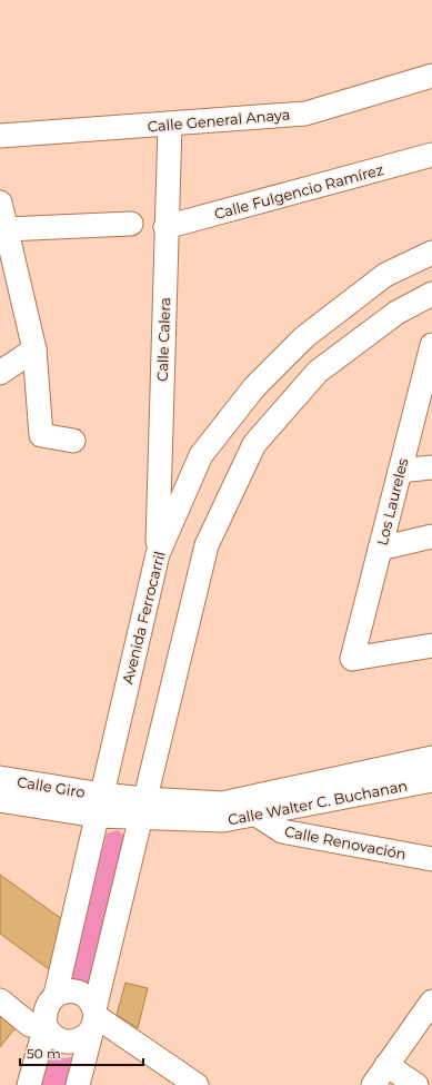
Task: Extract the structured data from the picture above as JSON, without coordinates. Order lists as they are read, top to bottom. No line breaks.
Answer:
{"streets":{"street":["Calle General Anaya","Calle Fulgencio Ramírez","Calle Calera","Los Laureles","Avenida Ferrocarril","Calle Giro","Calle Walter C. Buchanan","Calle Renovación"]},"crossings":[["Calle General Anaya","Calle Calera"],["Calle Fulgencio Ramírez","Calle Calera"],["Calle Calera","Avenida Ferrocarril"],["Avenida Ferrocarril","Calle Giro"],["Avenida Ferrocarril","Calle Walter C. Buchanan"],["Calle Giro","Calle Walter C. Buchanan"],["Calle Walter C. Buchanan","Calle Renovación"]],"scale_bar":"50 m"}
